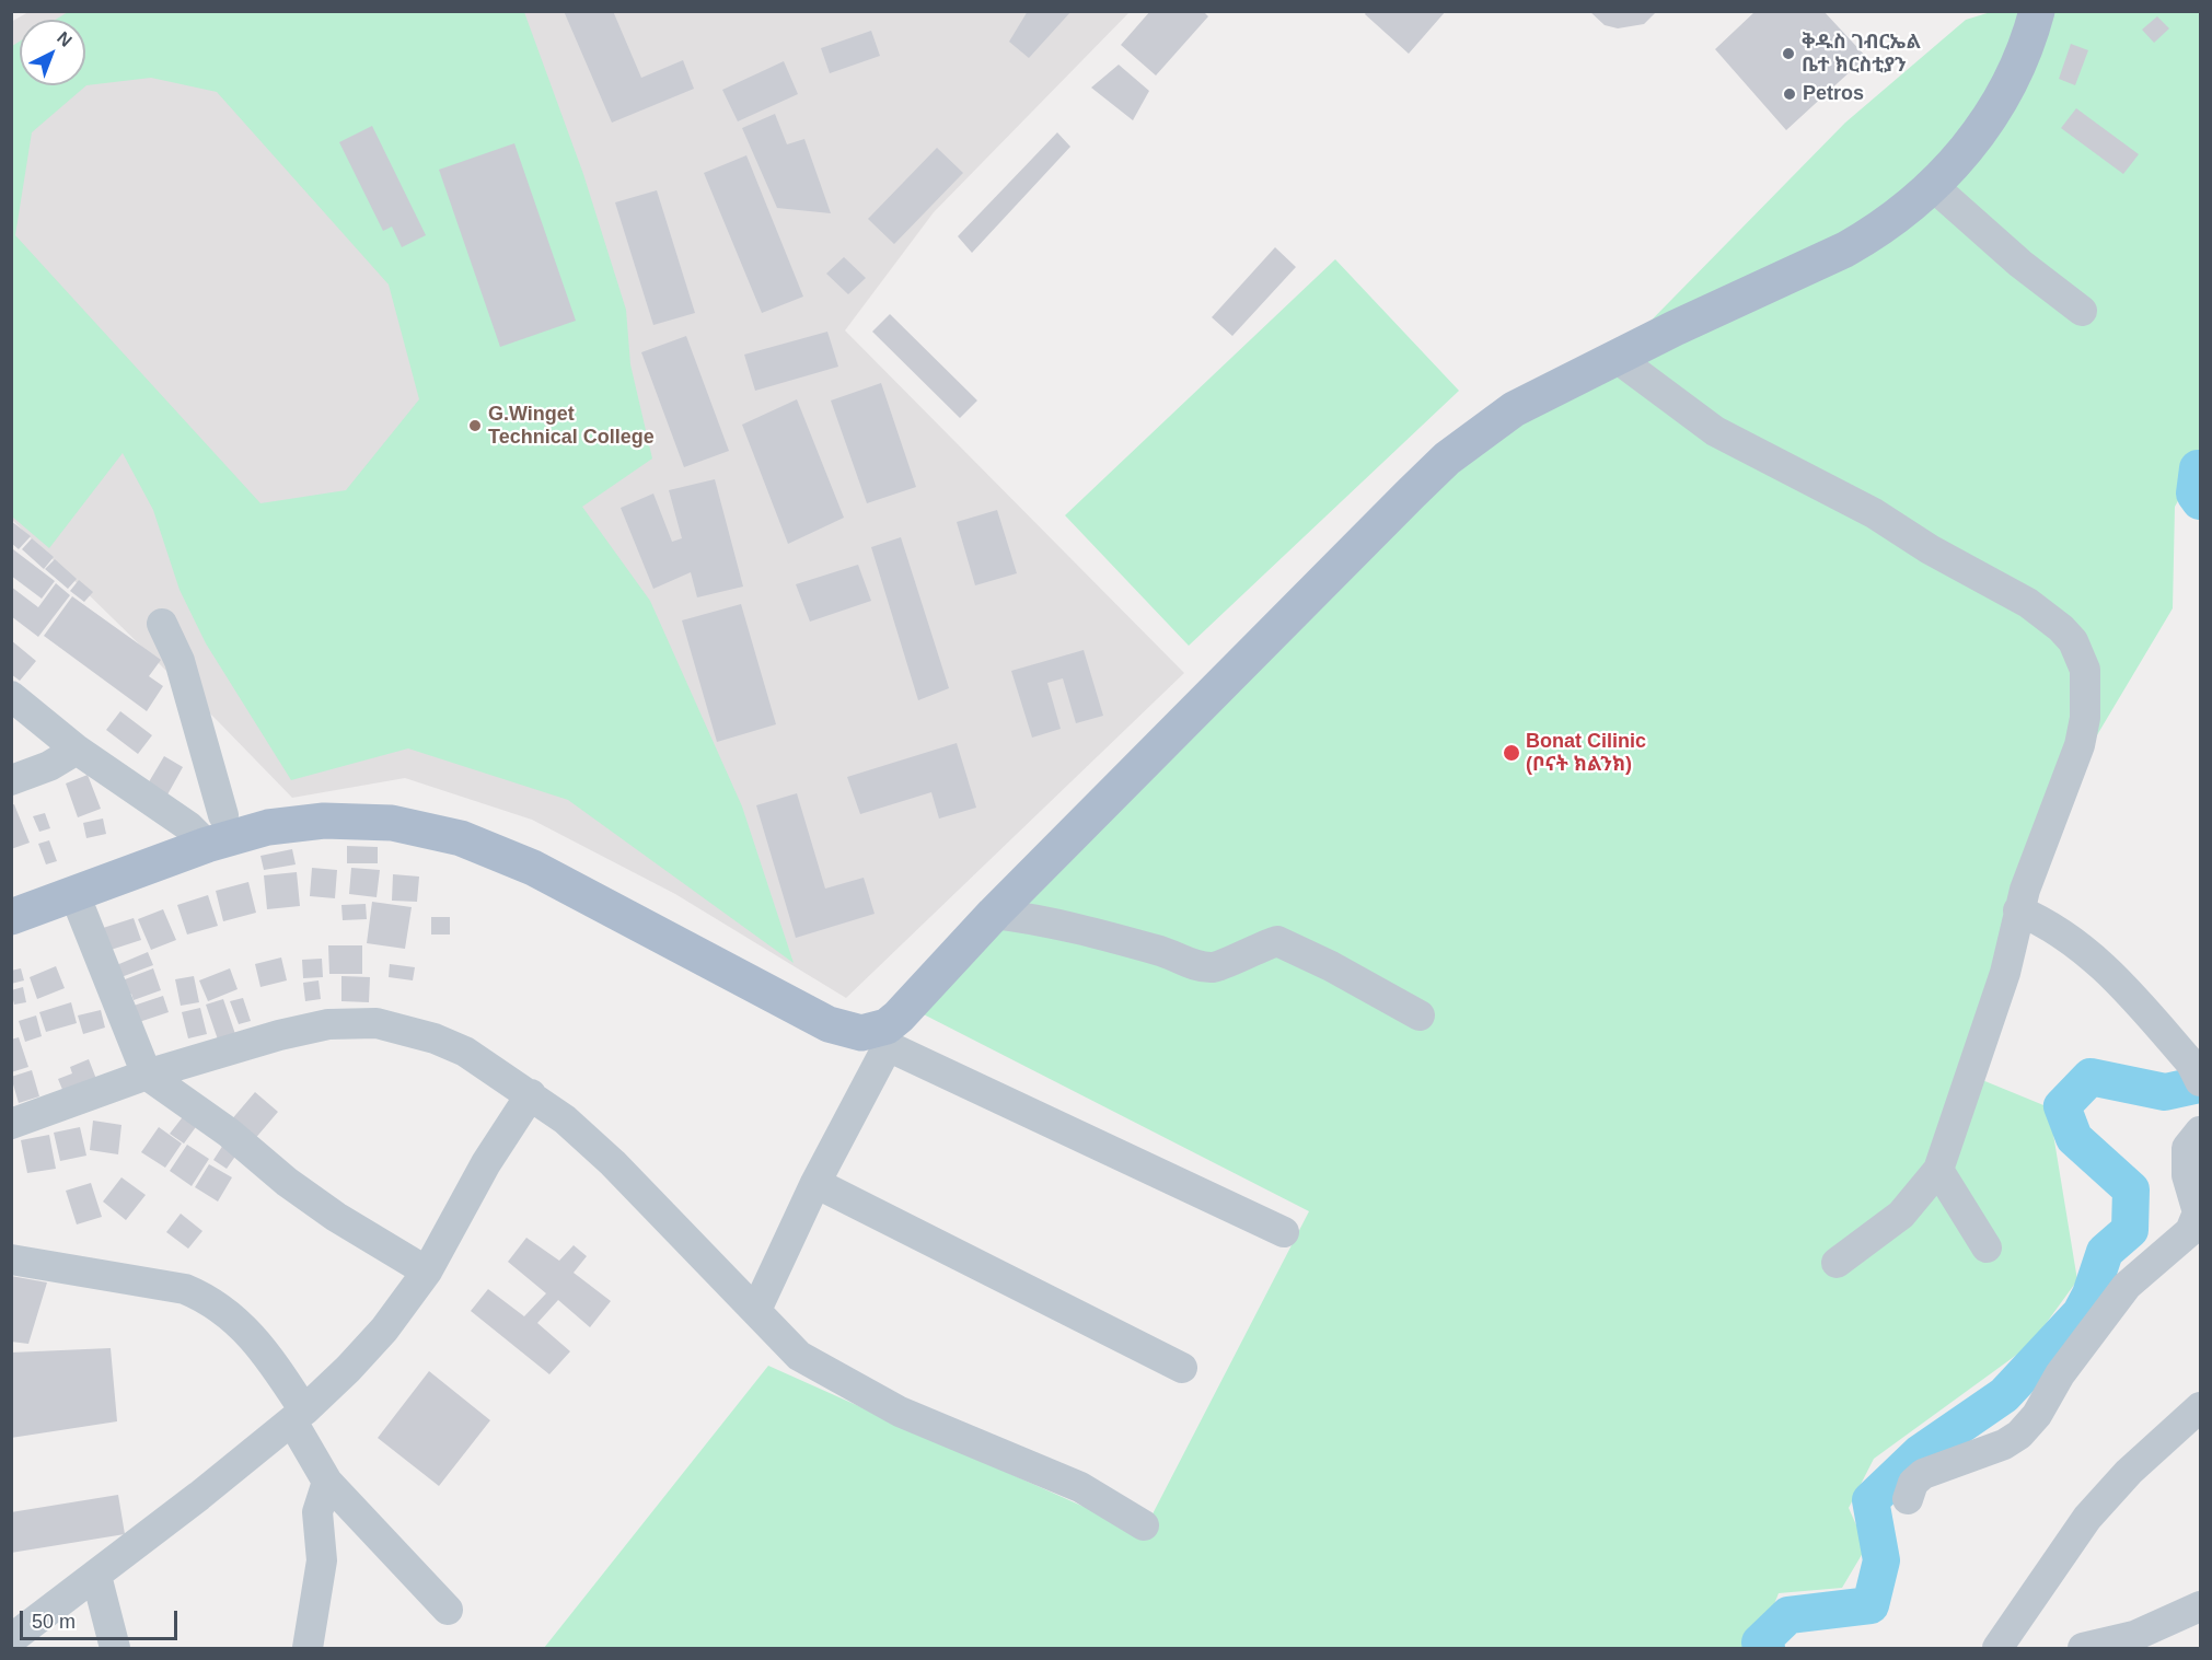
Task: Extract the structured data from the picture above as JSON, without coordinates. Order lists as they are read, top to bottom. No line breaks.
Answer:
{"places":["ቅዱስ ገብርኤል ቤተ ክርስቲያን","Petros","G.Winget Technical College","Bonat Cilinic (ቦናት ክልንክ)"],"scale_bar":"50 m","north":"top right"}
